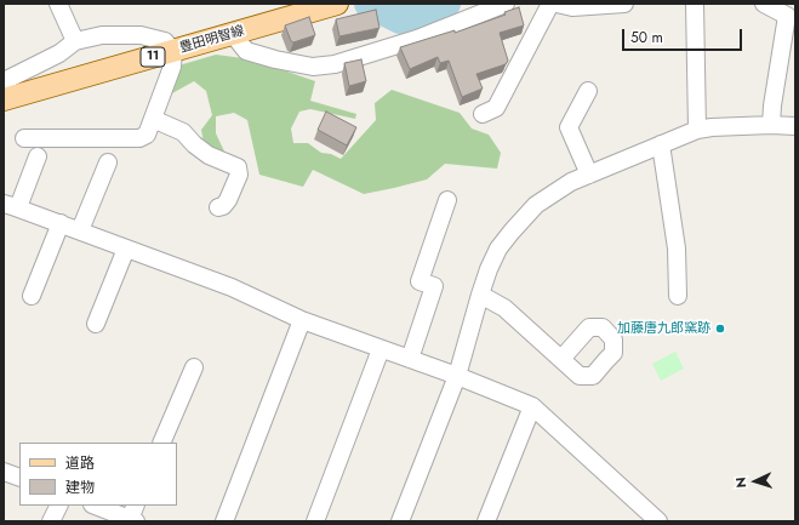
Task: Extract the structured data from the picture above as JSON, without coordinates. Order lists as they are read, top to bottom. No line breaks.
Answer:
{"streets":{"main road":["豊田明智線","11"]},"places":["加藤唐九郎窯跡"],"legend":["道路","建物"],"scale_bar":"50 m","north":"left"}
